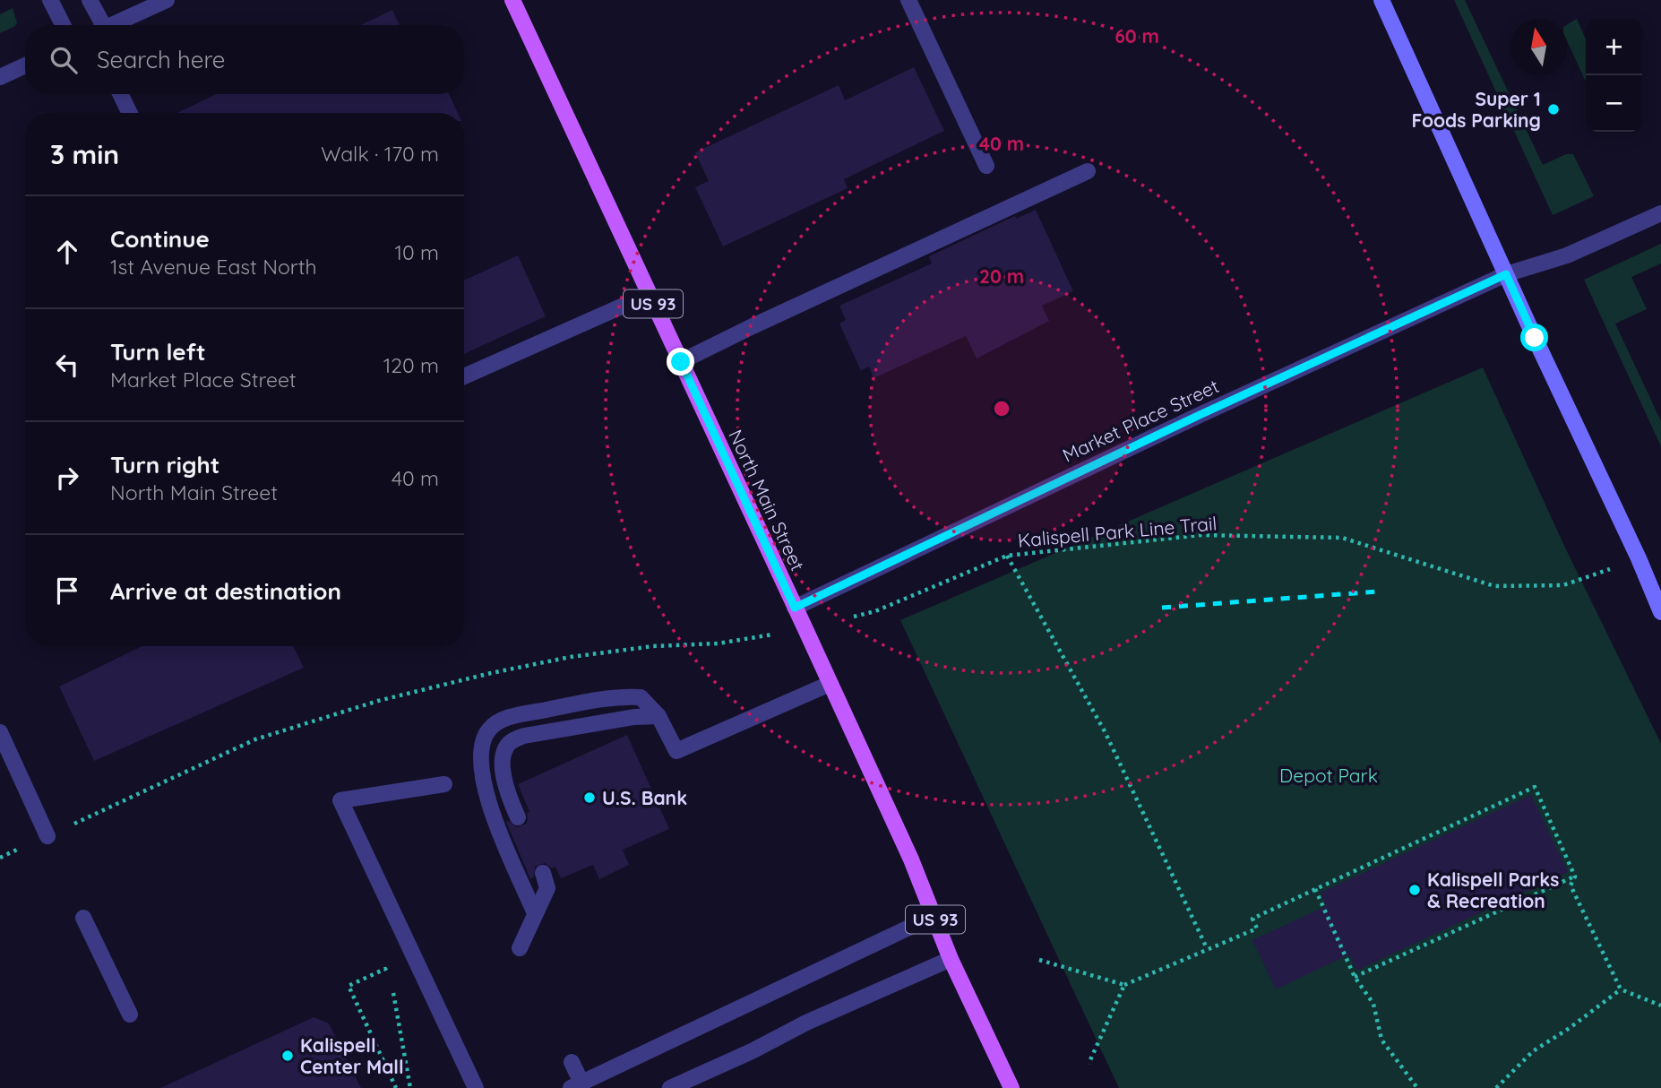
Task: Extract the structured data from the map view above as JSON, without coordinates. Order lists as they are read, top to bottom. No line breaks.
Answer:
{"streets":{"main road":["US 93","North Main Street"],"street":["Market Place Street"],"path":["Kalispell Park Line Trail"]},"crossings":[["Market Place Street","North Main Street"],["North Main Street","Kalispell Park Line Trail"]],"parks":["Depot Park"],"places":["Super 1 Foods Parking","U.S. Bank","Kalispell Parks & Recreation","Kalispell Center Mall"],"north":"top","page":{"map_buttons":["+","−"],"search":"Search here","heading":["3 min","Walk · 170 m"],"list":[["Continue","1st Avenue East North","10 m"],["Turn left","Market Place Street","120 m"],["Turn right","North Main Street","40 m"],"Arrive at destination"]},"rings":["60 m","40 m","20 m"]}
